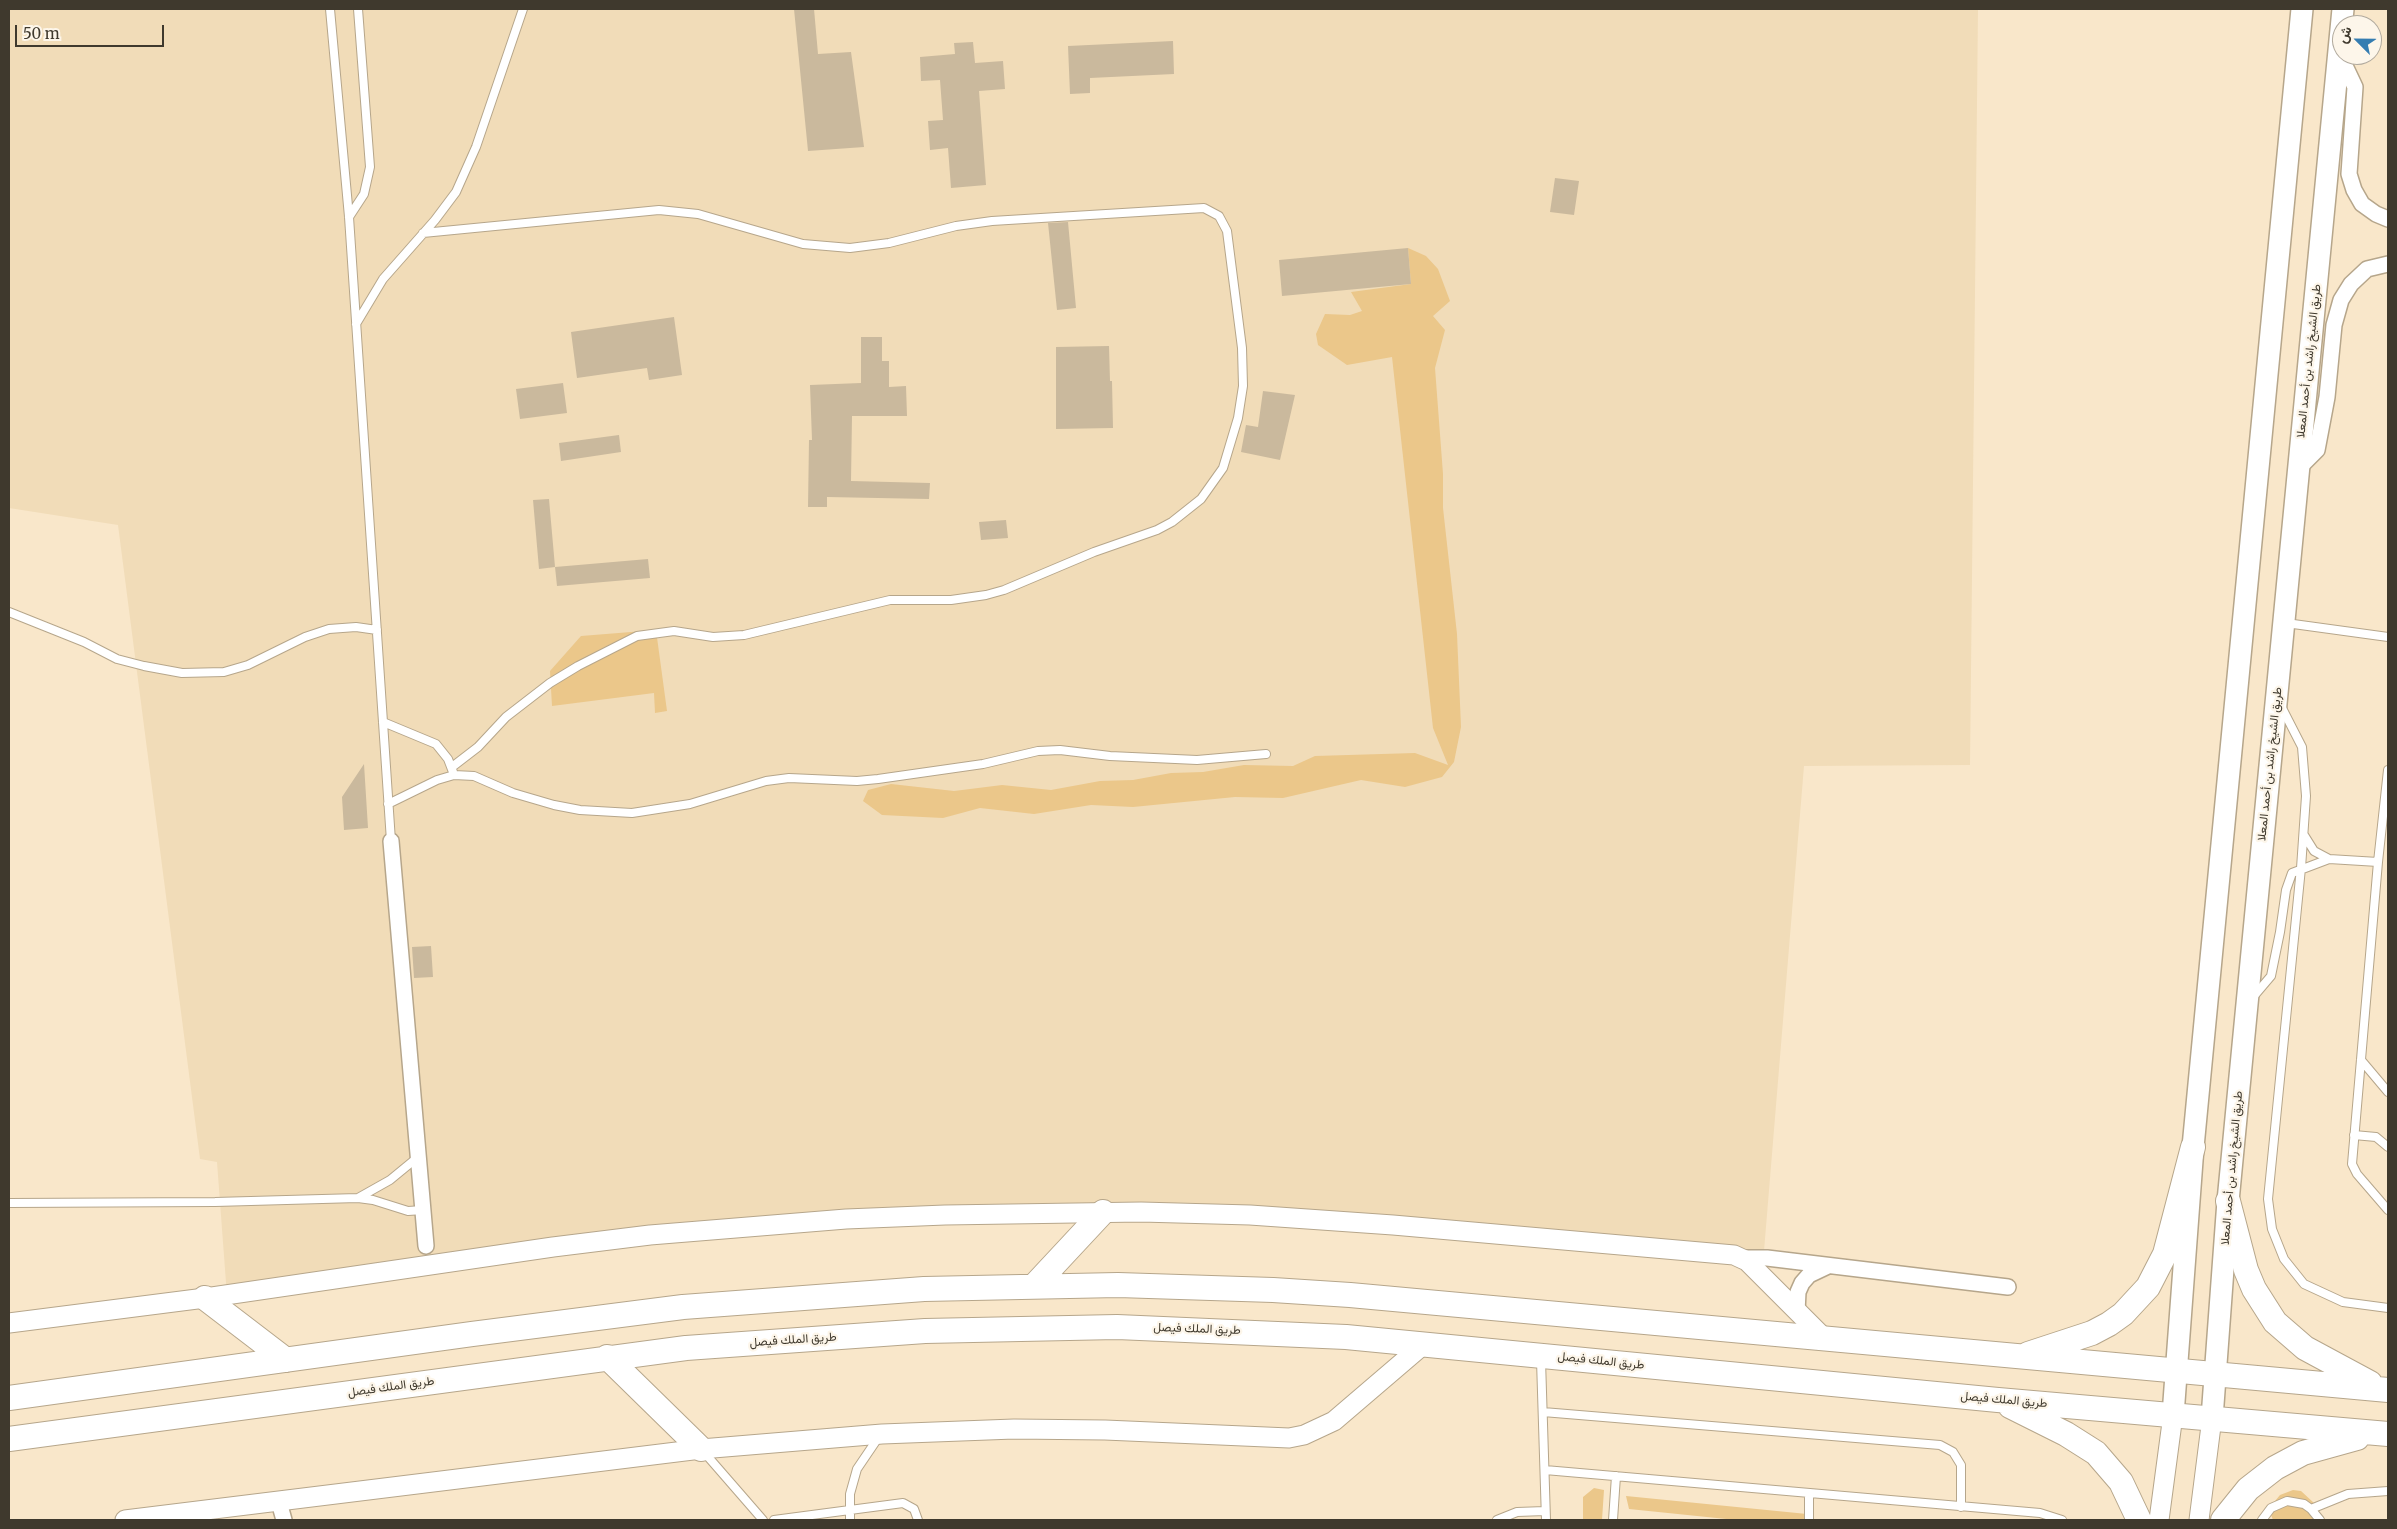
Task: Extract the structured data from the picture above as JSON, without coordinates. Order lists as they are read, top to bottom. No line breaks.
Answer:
{"streets":{"main road":["طريق الشيخ راشد بن أحمد المعلا","طريق الملك فيصل"]},"crossings":[["طريق الشيخ راشد بن أحمد المعلا","طريق الملك فيصل"]],"scale_bar":"50 m","north":"top left"}
